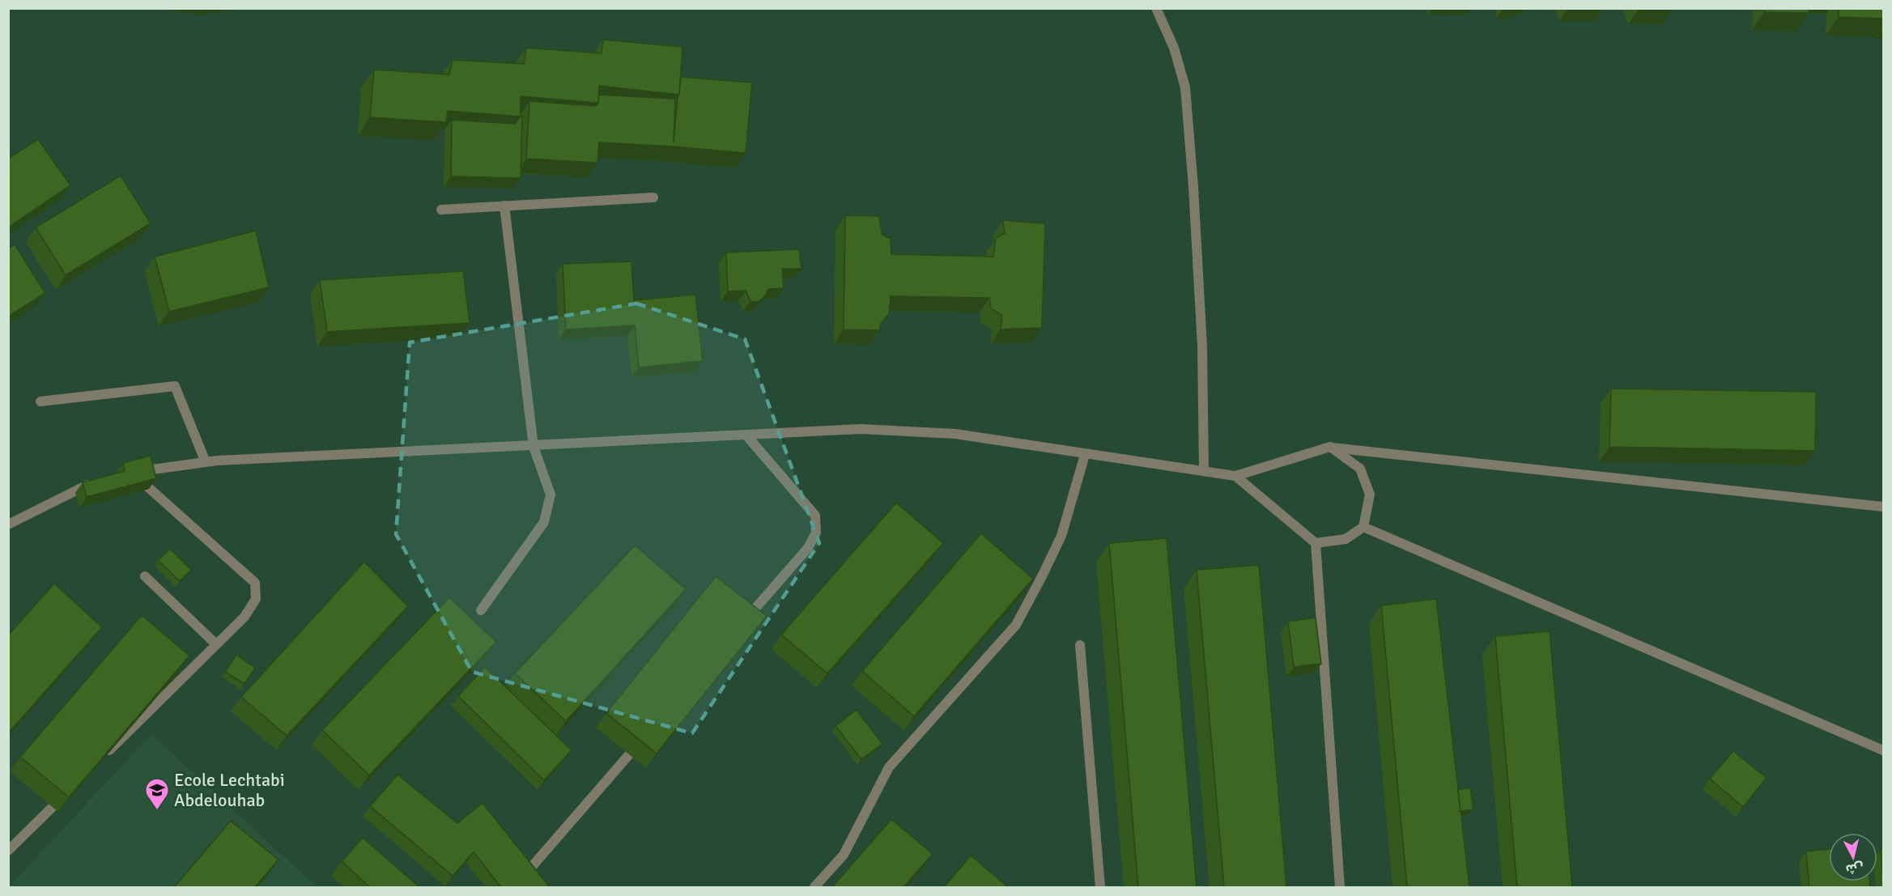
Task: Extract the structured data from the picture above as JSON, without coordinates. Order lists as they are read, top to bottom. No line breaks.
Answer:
{"places":{"school or university":["Ecole Lechtabi Abdelouhab"]},"north":"bottom"}
